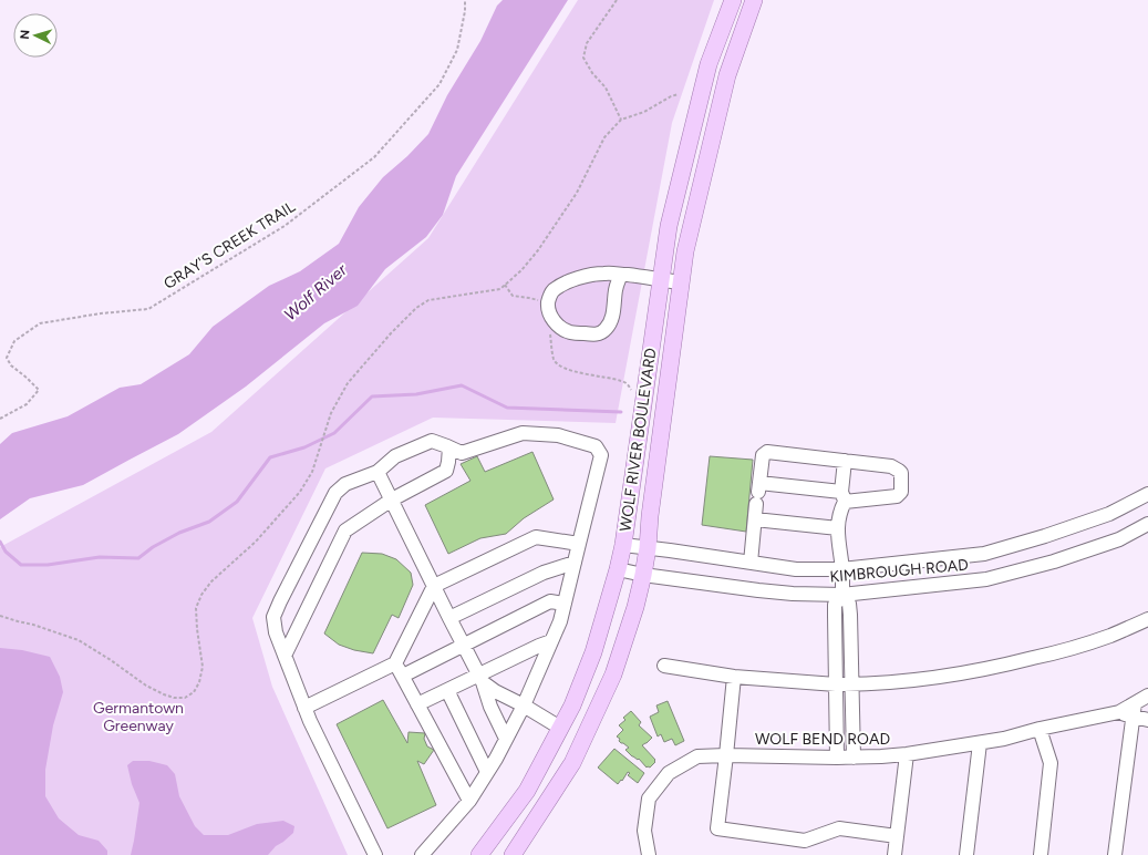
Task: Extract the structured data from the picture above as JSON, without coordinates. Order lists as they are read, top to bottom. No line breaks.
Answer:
{"streets":{"main road":["WOLF RIVER BOULEVARD"],"street":["KIMBROUGH ROAD","WOLF BEND ROAD"],"path":["GRAY'S CREEK TRAIL"]},"crossings":[["WOLF RIVER BOULEVARD","KIMBROUGH ROAD"]],"water":["Wolf River"],"parks":["Germantown Greenway"],"north":"left"}
